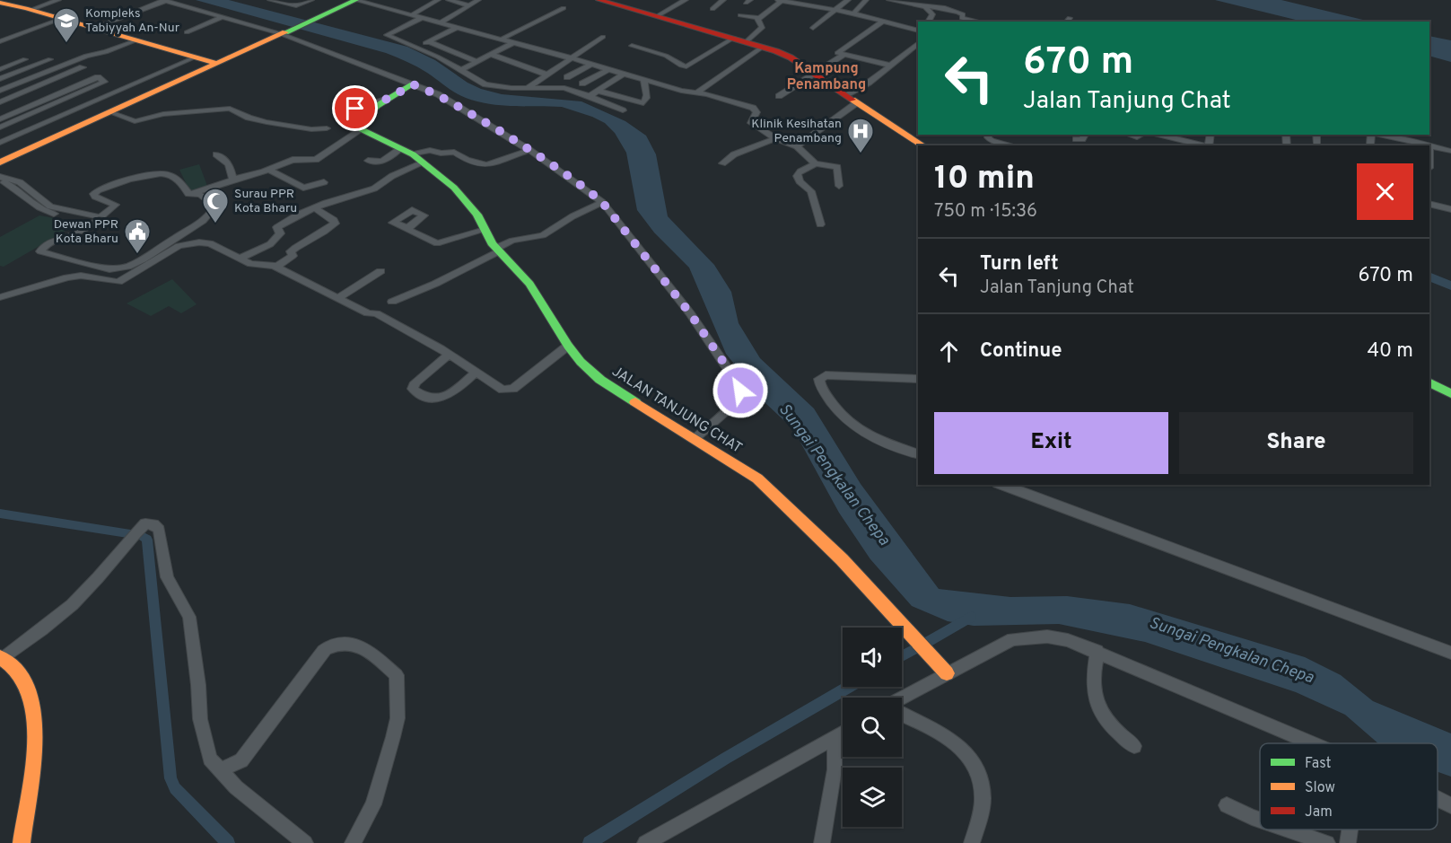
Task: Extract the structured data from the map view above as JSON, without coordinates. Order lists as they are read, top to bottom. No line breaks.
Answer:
{"streets":{"main road":["JALAN TANJUNG CHAT"]},"districts":["Kampung Penambang"],"water":["Sungai Pengkalan Chepa"],"places":{"school or university":["Kompleks Tabiyyah An-Nur"],"hospital":["Klinik Kesihatan Penambang"],"mosque":["Surau PPR Kota Bharu"],"public building":["Dewan PPR Kota Bharu"]},"legend":["Fast","Slow","Jam"],"page":{"turn":["670 m","Jalan Tanjung Chat"],"heading":["10 min","750 m · 15:36"],"list":[{"name":"Turn left","note":"Jalan Tanjung Chat","value":"670 m"},{"name":"Continue","value":"40 m"}],"buttons":["Exit","Share"]}}
